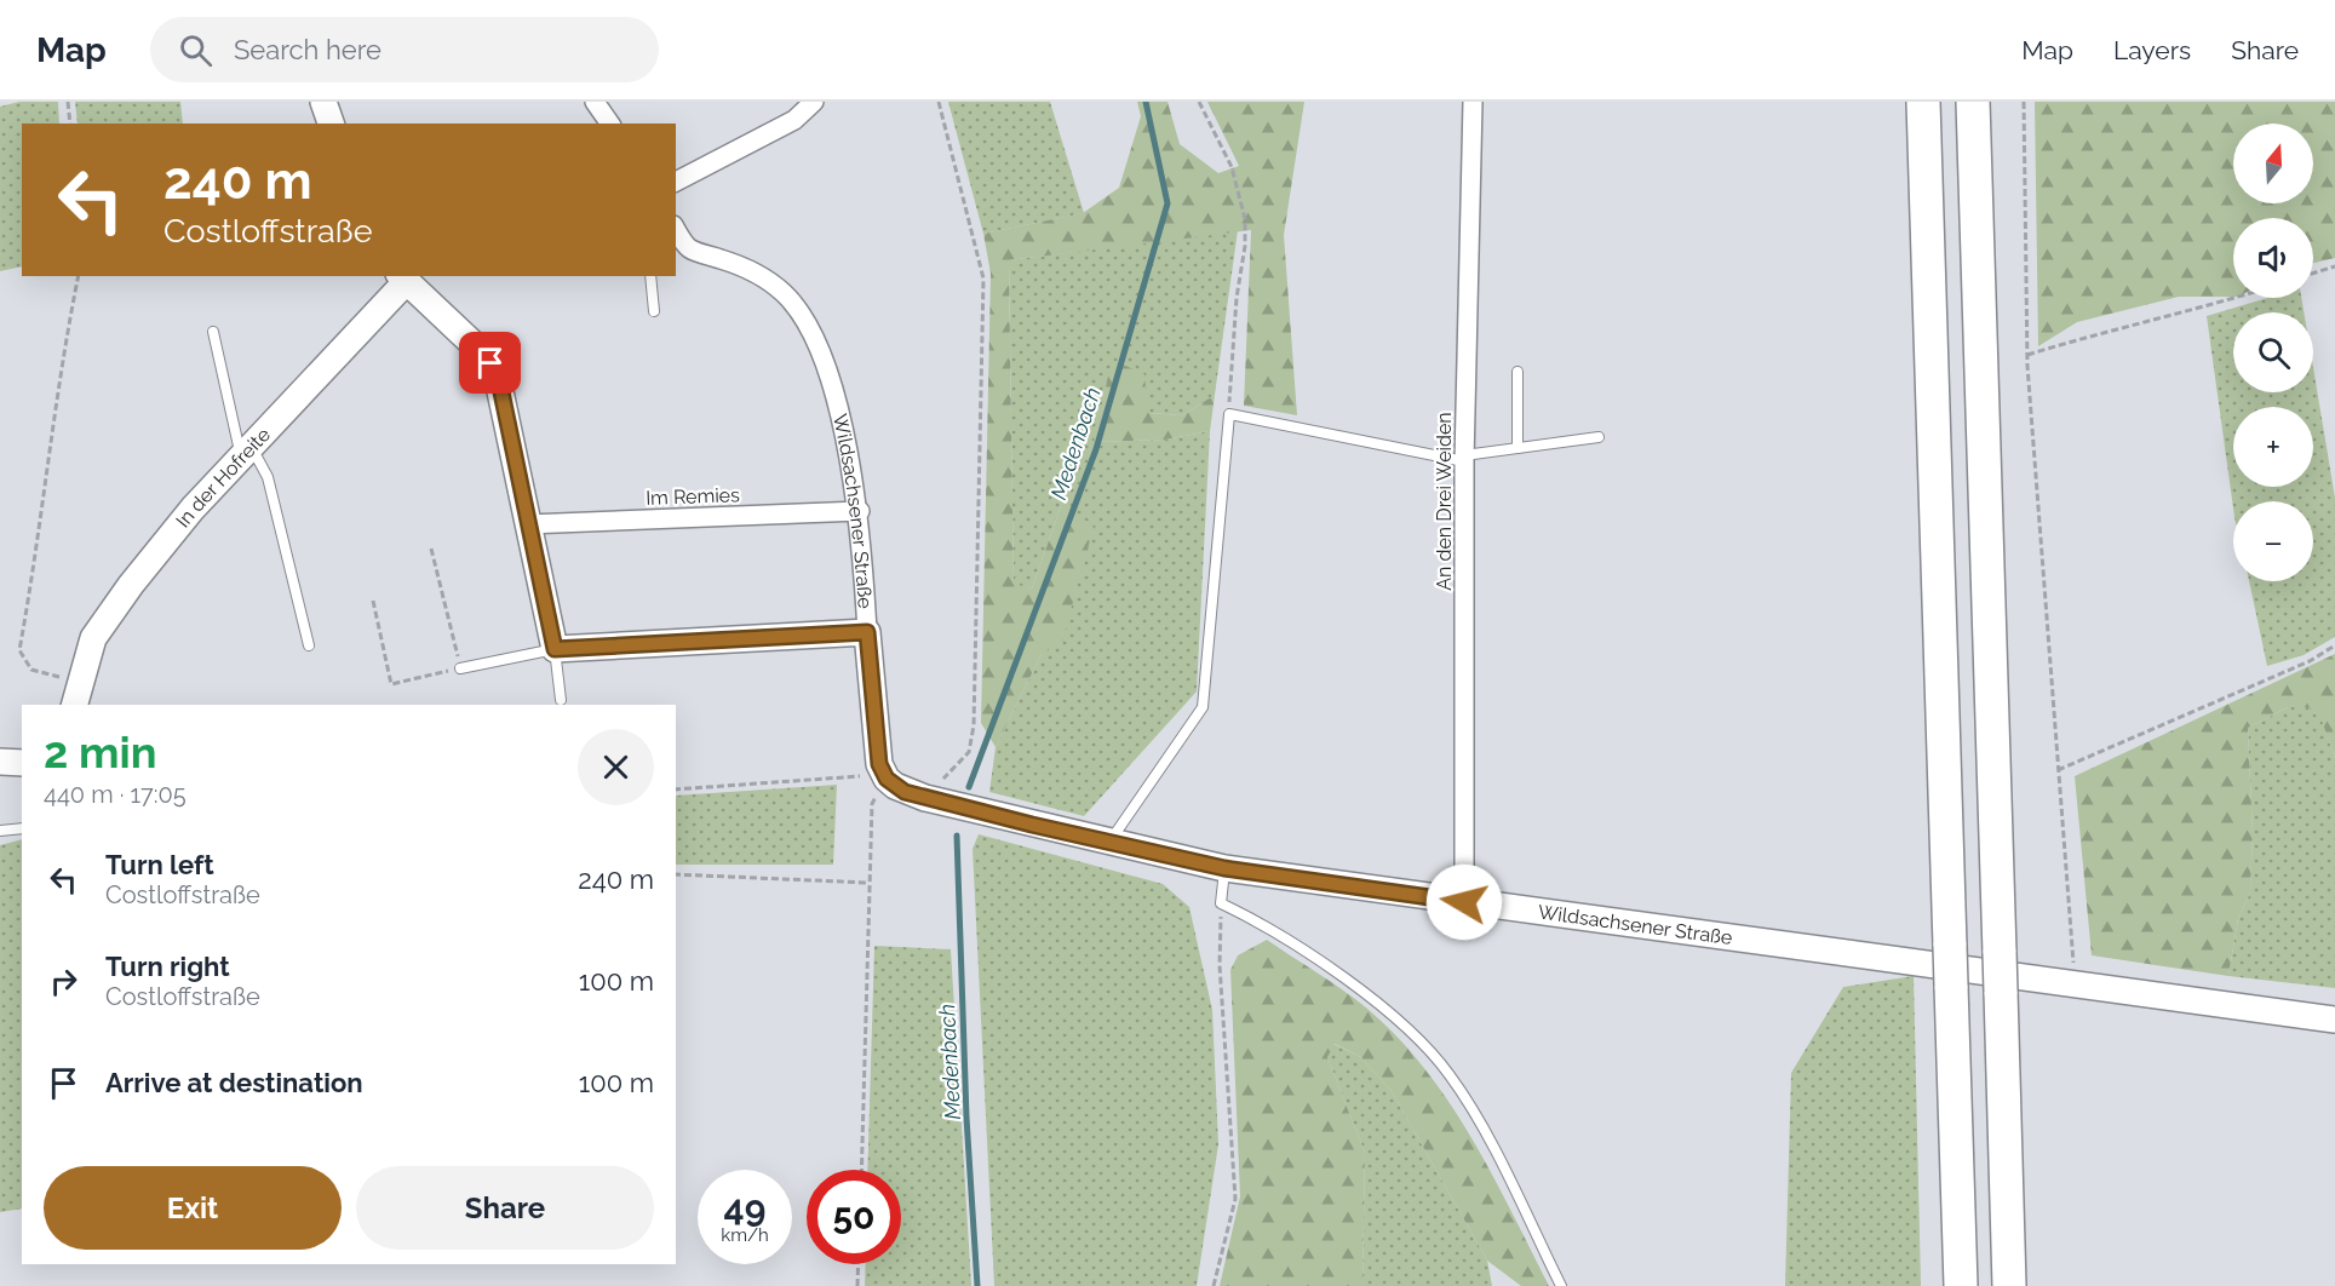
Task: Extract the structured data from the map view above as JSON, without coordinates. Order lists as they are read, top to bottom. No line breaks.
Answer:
{"streets":{"main road":["In der Hofreite","Wildsachsener Straße"],"street":["Im Remies","An den Drei Weiden"]},"crossings":[["Im Remies","Wildsachsener Straße"],["An den Drei Weiden","Wildsachsener Straße"]],"water":["Medenbach"],"north":"top","page":{"header":"Map","search":"Search here","nav":["Map","Layers","Share"],"map_buttons":["+","−"],"turn":["240 m","Costloffstraße"],"heading":["2 min","440 m · 17:05"],"list":[{"name":"Turn left","note":"Costloffstraße","value":"240 m"},{"name":"Turn right","note":"Costloffstraße","value":"100 m"},{"name":"Arrive at destination","value":"100 m"}],"buttons":["Exit","Share"],"speed":"49 km/h","limit":"50"}}
